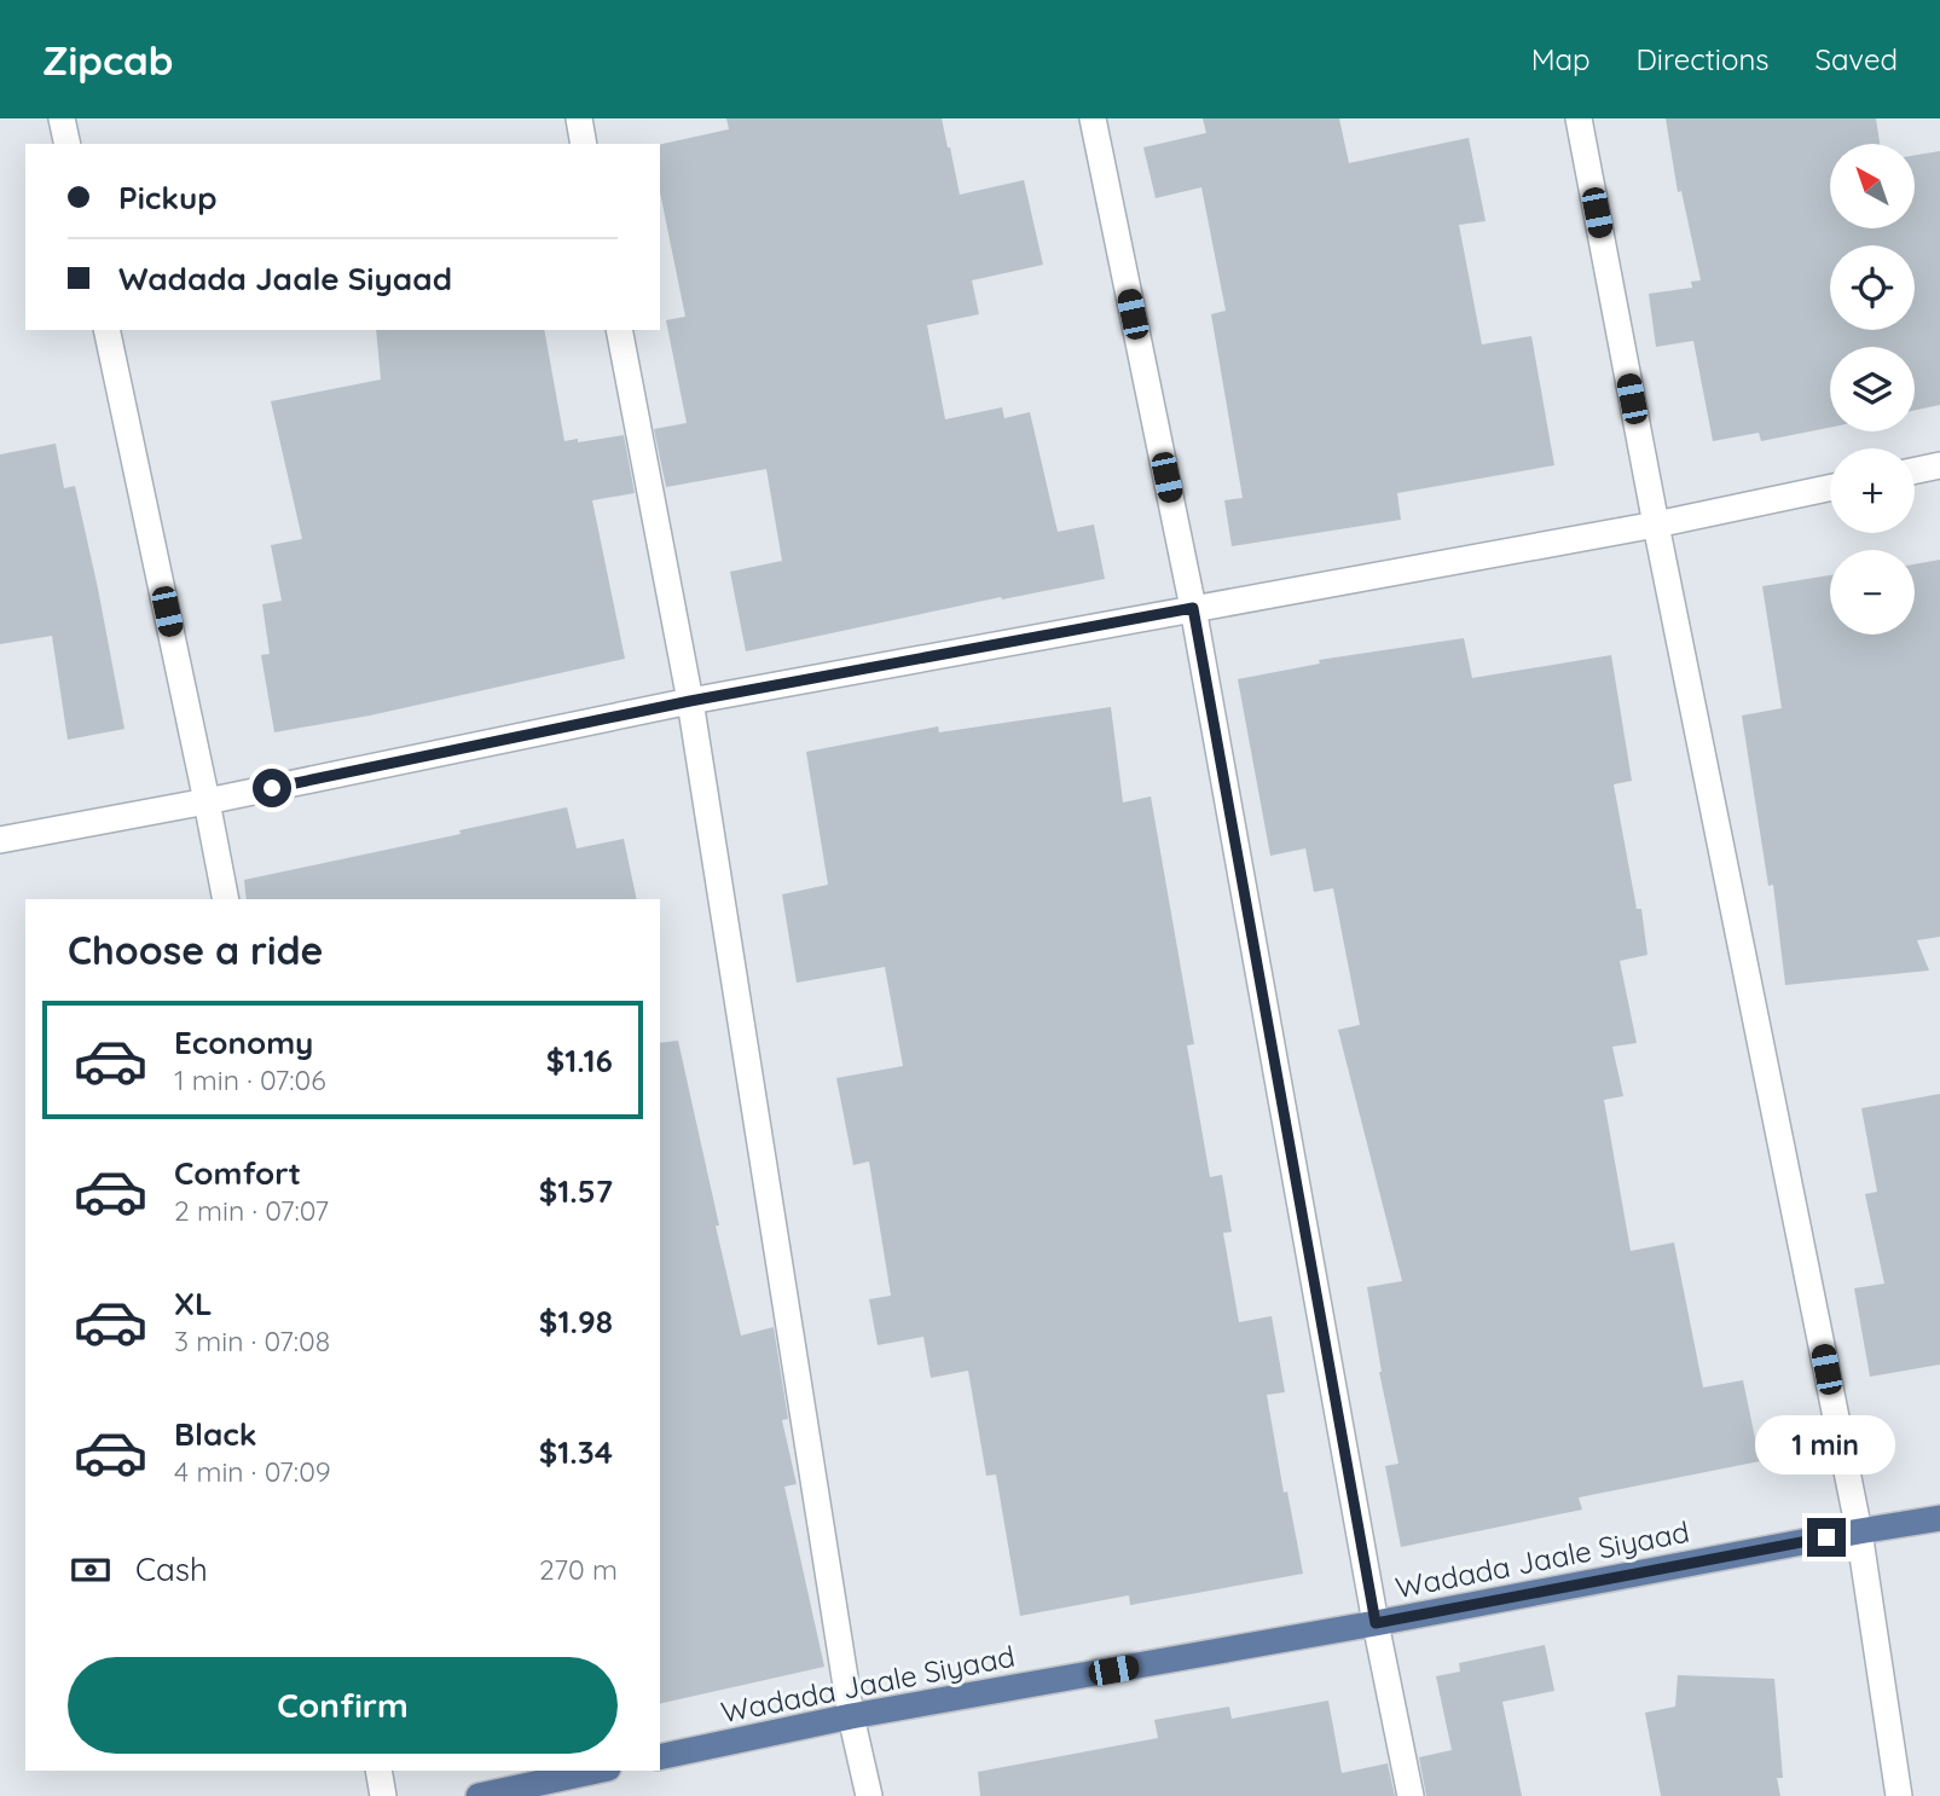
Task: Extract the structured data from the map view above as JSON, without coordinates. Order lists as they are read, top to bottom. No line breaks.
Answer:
{"streets":{"main road":["Wadada Jaale Siyaad"]},"north":"top left","page":{"header":"Zipcab","nav":["Map","Directions","Saved"],"map_buttons":["+","−"],"banner":["Pickup","Wadada Jaale Siyaad"],"heading":"Choose a ride","list":[{"name":"Economy","note":"1 min · 07:06","value":"$1.16"},{"name":"Comfort","note":"2 min · 07:07","value":"$1.57"},{"name":"XL","note":"3 min · 07:08","value":"$1.98"},{"name":"Black","note":"4 min · 07:09","value":"$1.34"}],"bubble":"1 min","pay":["Cash","270 m"],"buttons":"Confirm"}}
